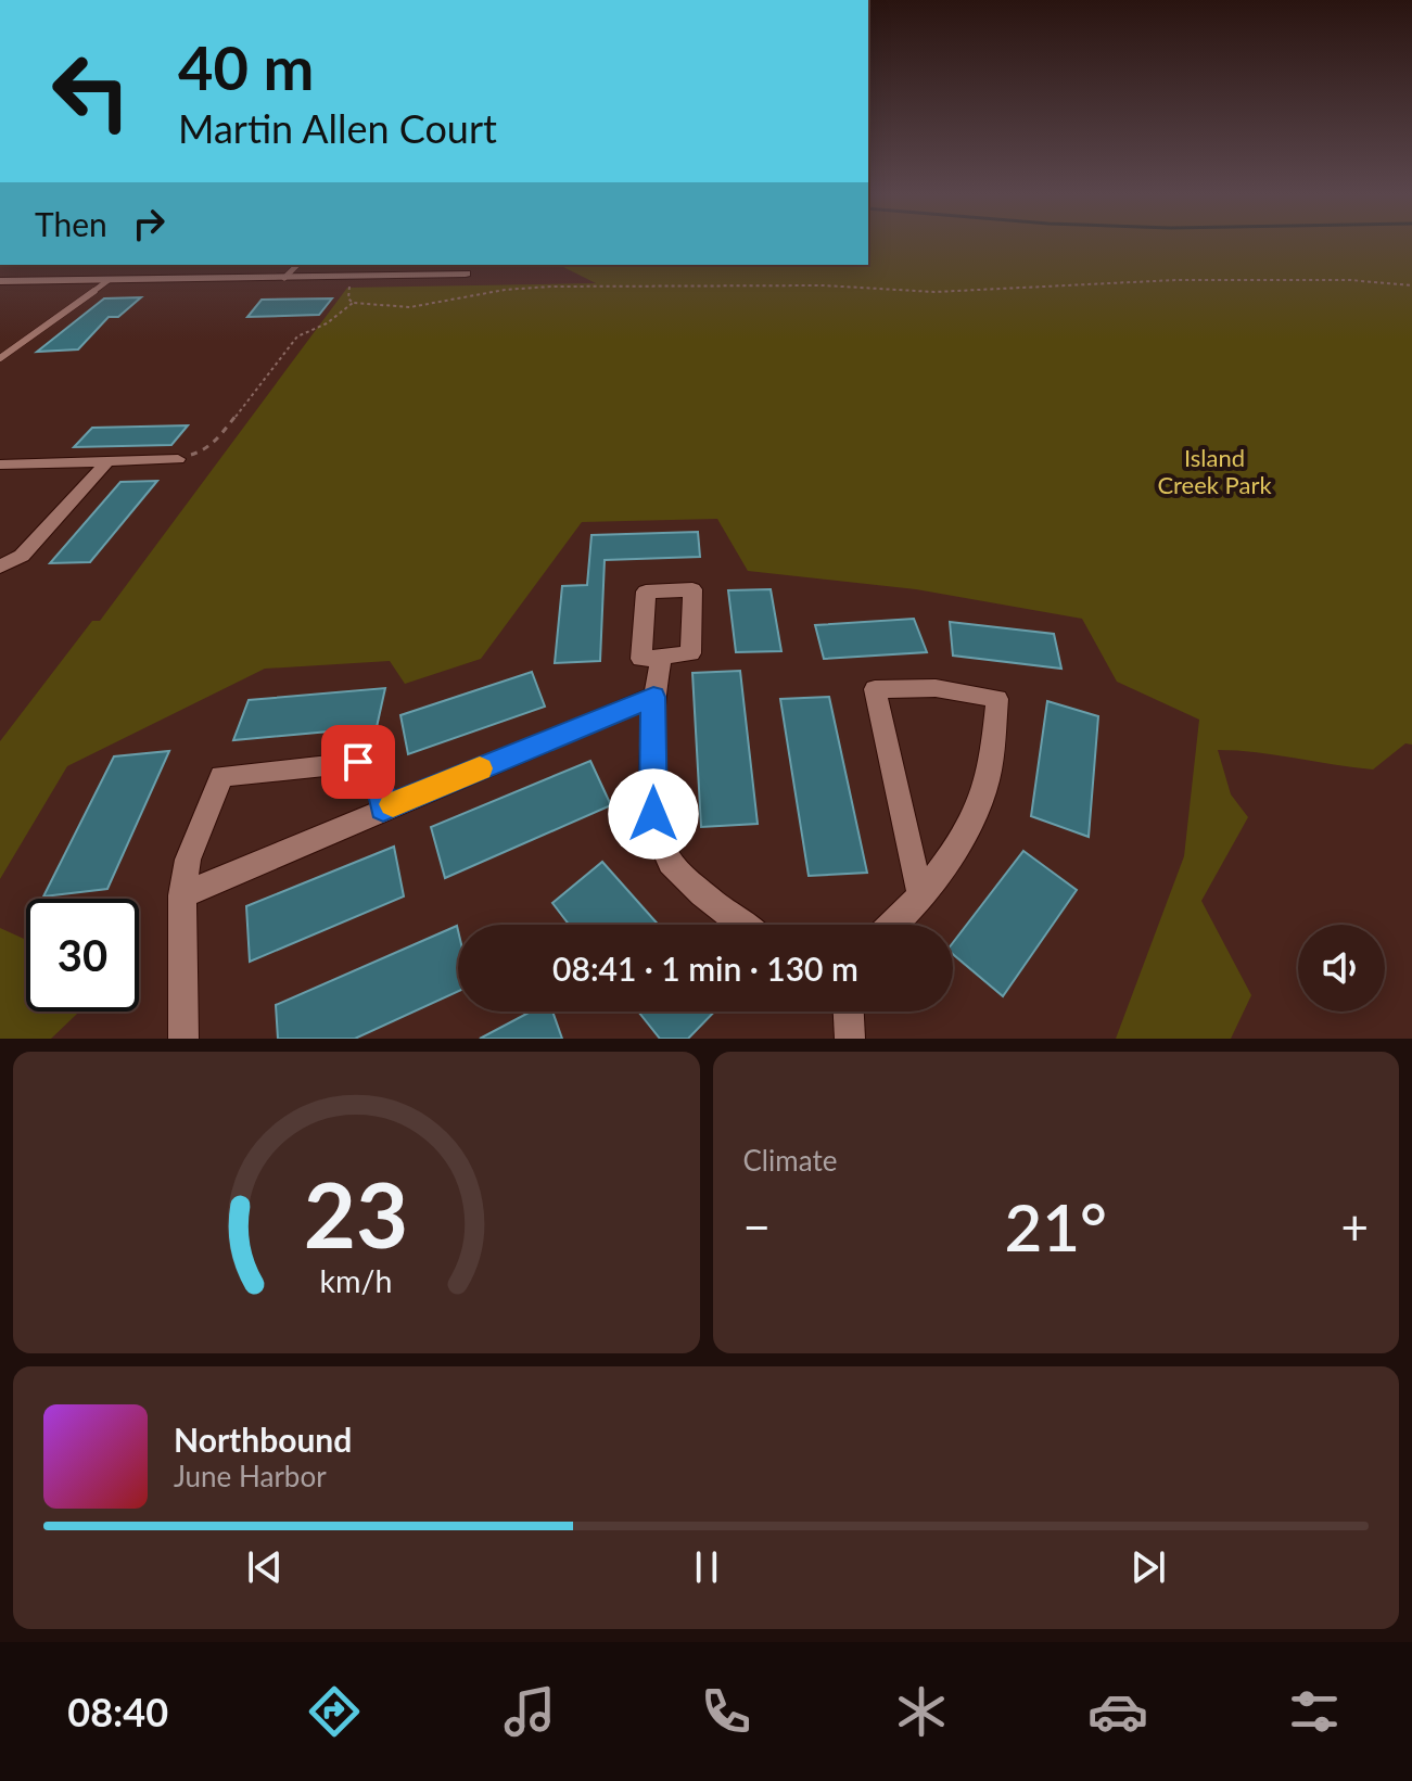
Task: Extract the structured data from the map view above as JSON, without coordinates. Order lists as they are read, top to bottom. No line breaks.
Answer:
{"parks":["Island Creek Park"],"page":{"turn":["40 m","Martin Allen Court"],"then":"Then","limit":"30","trip":"08:41 · 1 min · 130 m","tile":"Climate","heat":["−","21°","+"],"song":["Northbound","June Harbor"],"tabs":"08:40","gauge":["23","km/h"]}}
